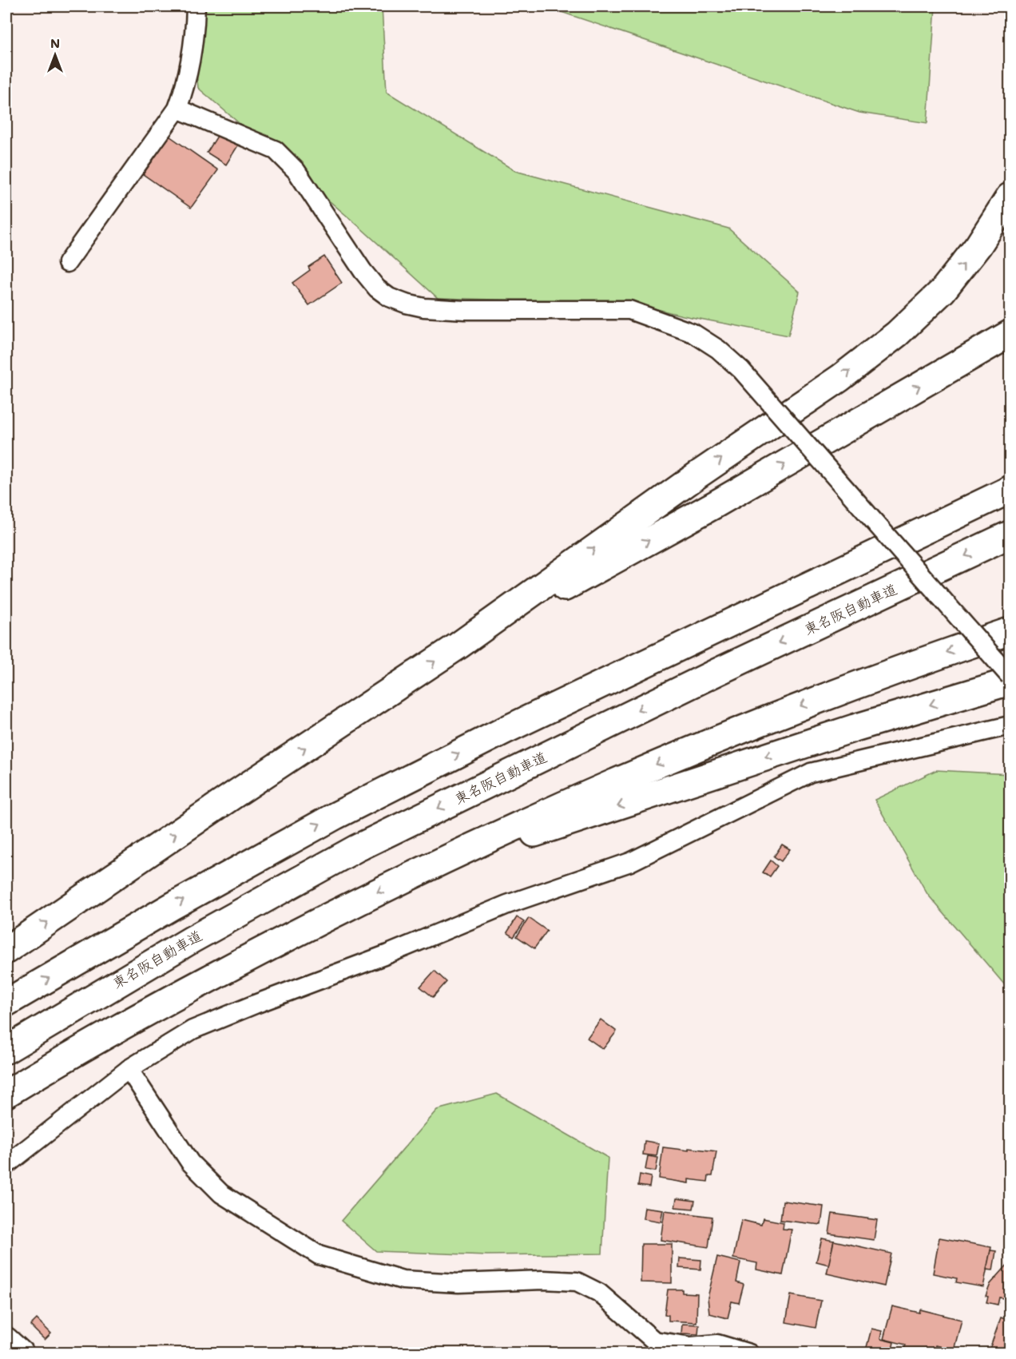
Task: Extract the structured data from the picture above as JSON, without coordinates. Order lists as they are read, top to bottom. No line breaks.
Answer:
{"streets":{"highway":["東名阪自動車道"]},"north":"top"}
